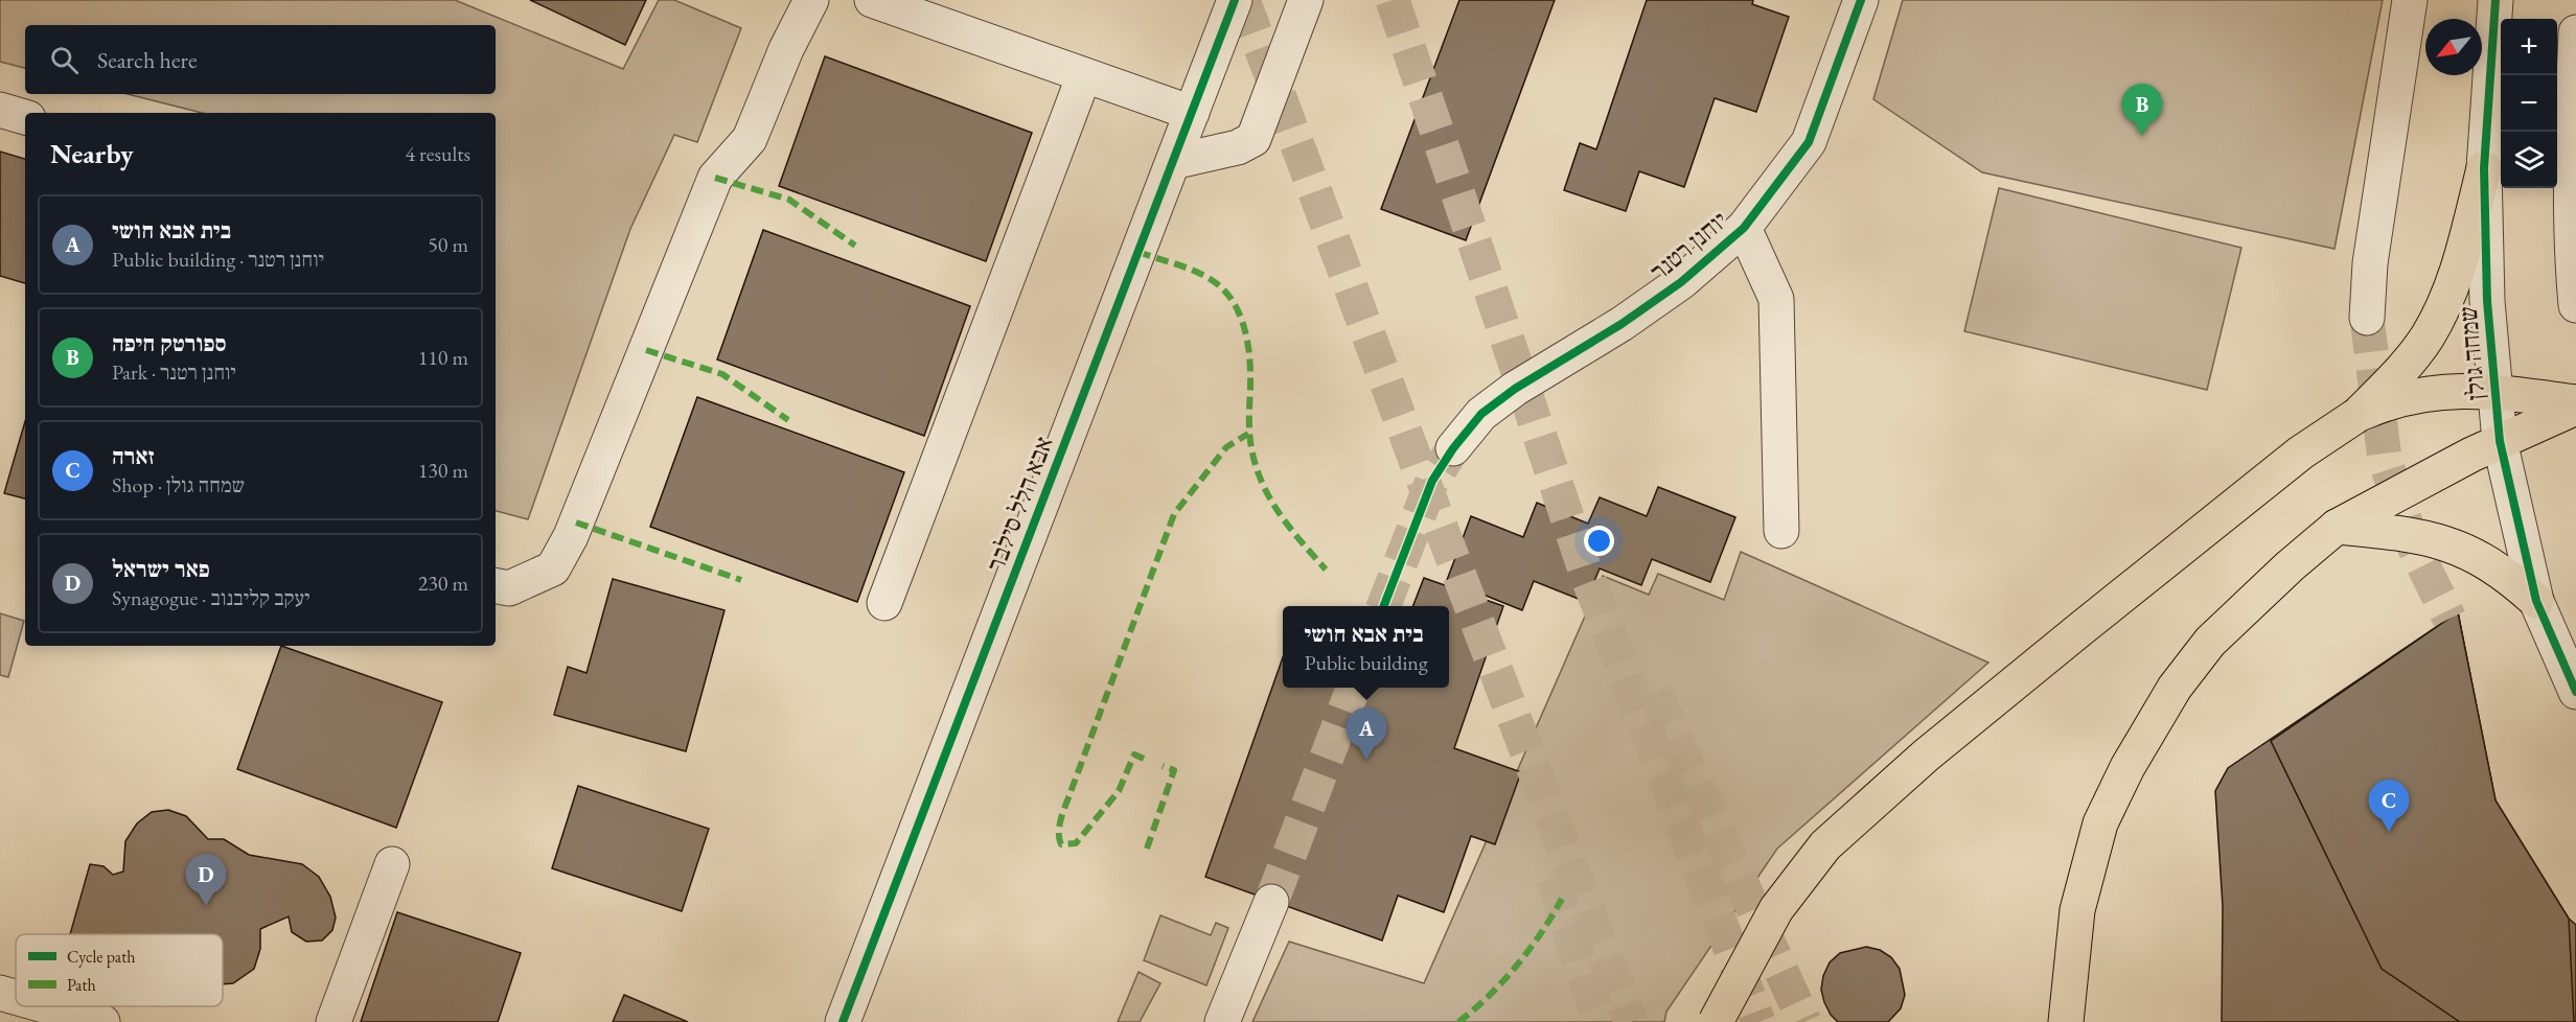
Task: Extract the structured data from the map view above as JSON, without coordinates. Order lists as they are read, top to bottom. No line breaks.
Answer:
{"streets":{"street":["יוחנן רטנר","שמחה גולן","אבא הלל סילבר"]},"legend":["Cycle path","Path"],"north":"bottom left","page":{"map_buttons":["+","−"],"search":"Search here","pins":["B","A","C","D"],"heading":["Nearby","4 results"],"list":[{"mark":"A","name":"בית אבא חושי","note":"Public building · יוחנן רטנר","value":"50 m"},{"mark":"B","name":"ספורטק חיפה","note":"Park · יוחנן רטנר","value":"110 m"},{"mark":"C","name":"זארה","note":"Shop · שמחה גולן","value":"130 m"},{"mark":"D","name":"פאר ישראל","note":"Synagogue · יעקב קליבנוב","value":"230 m"}],"popup":["בית אבא חושי","Public building"]}}
